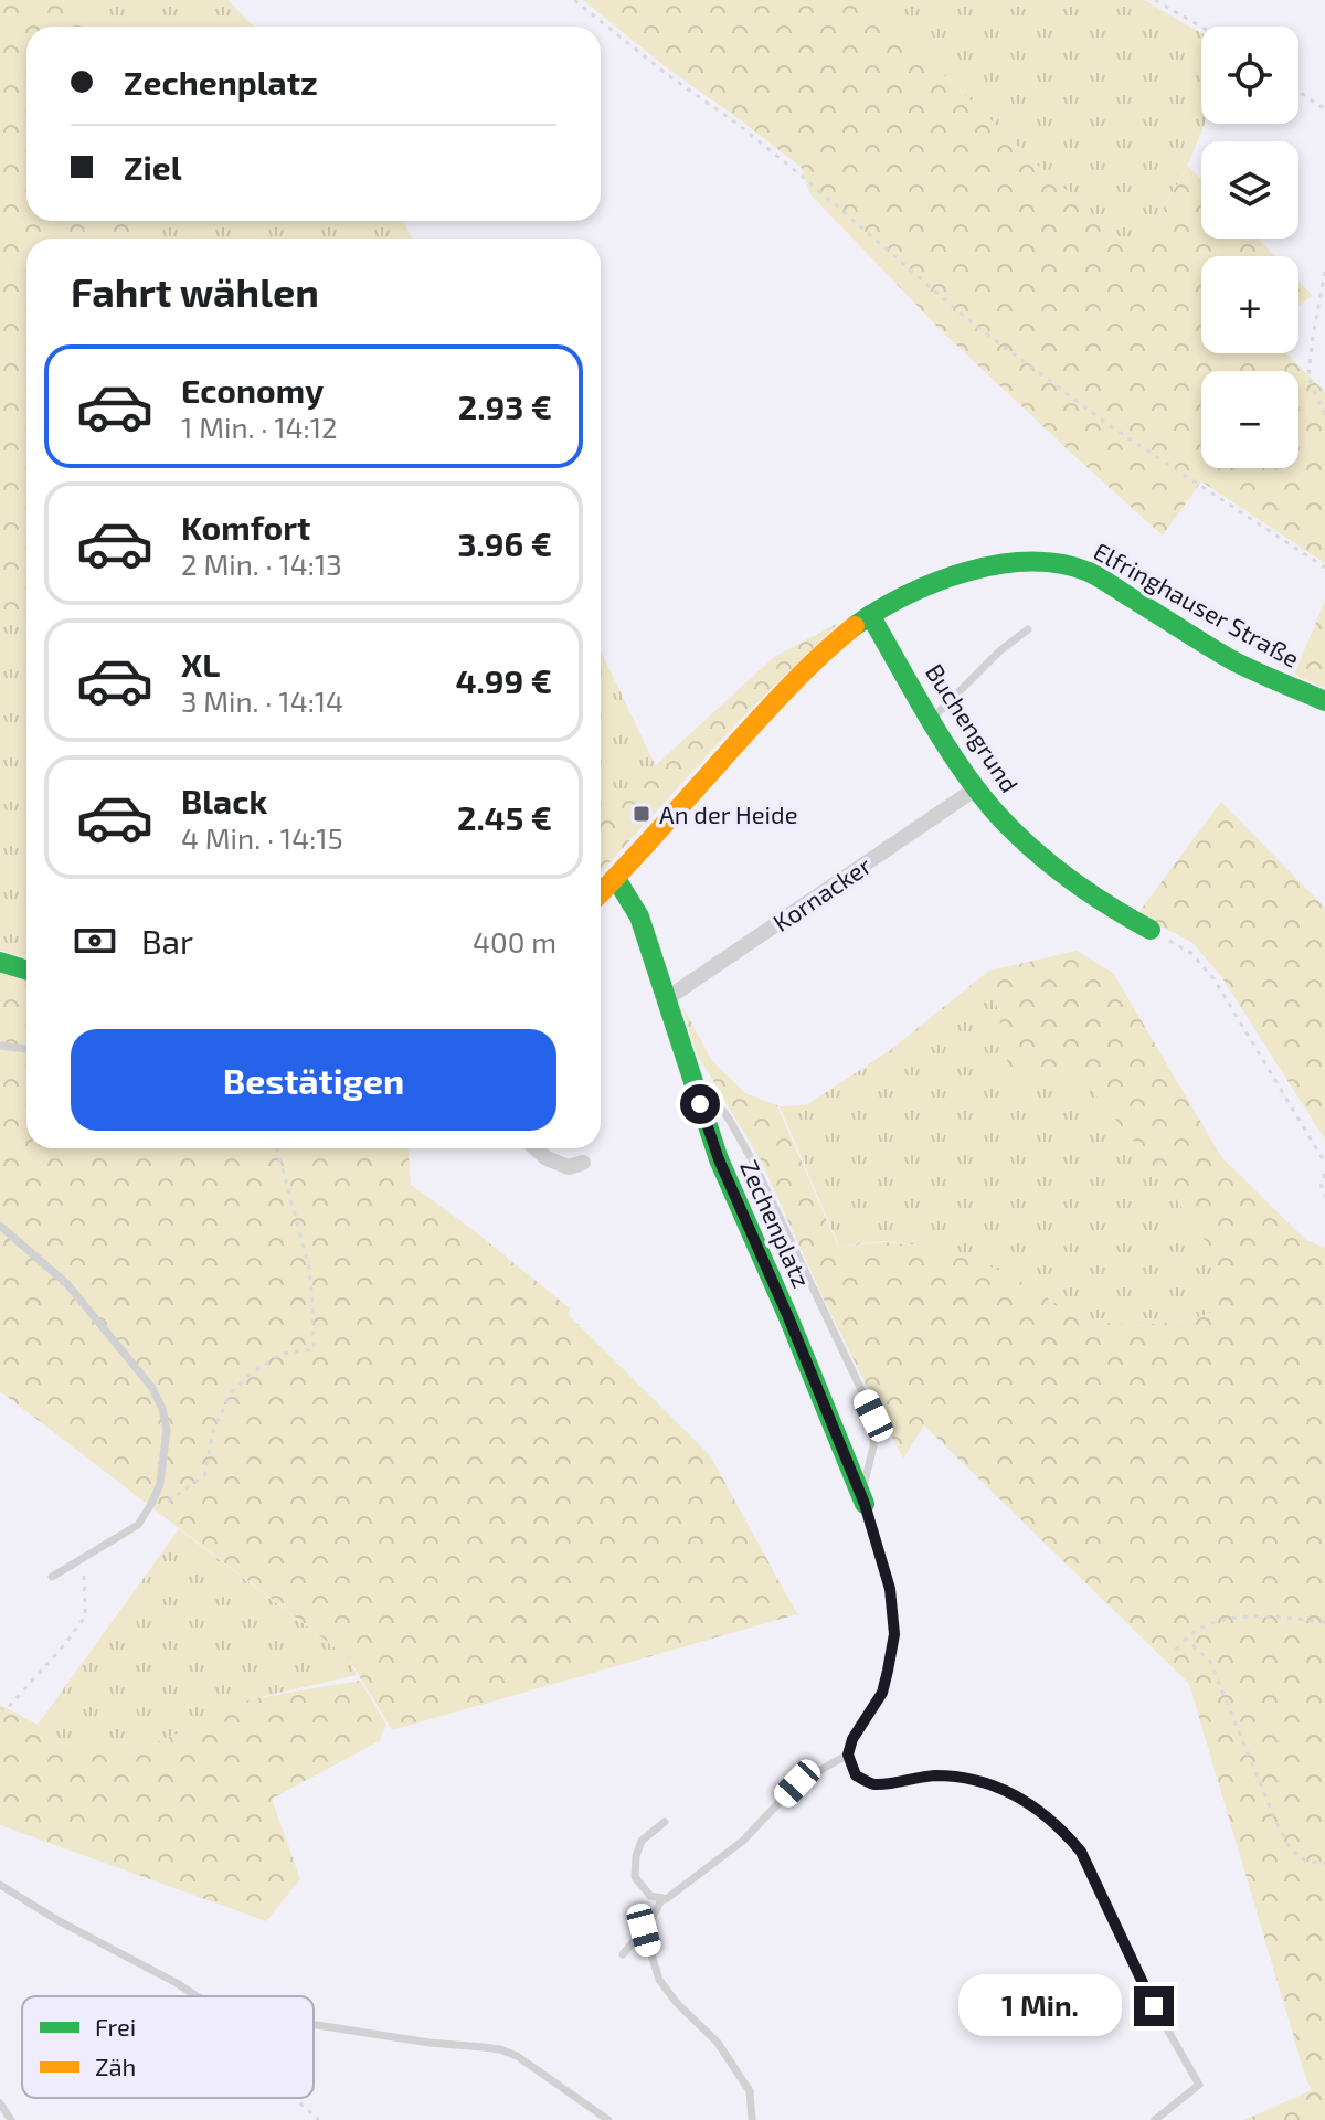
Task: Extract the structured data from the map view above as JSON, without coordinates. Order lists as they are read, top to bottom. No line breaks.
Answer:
{"streets":{"street":["Elfringhauser Straße","Buchengrund","Kornacker","Zechenplatz"]},"crossings":[["Elfringhauser Straße","Buchengrund"],["Elfringhauser Straße","Zechenplatz"],["Buchengrund","Kornacker"],["Kornacker","Zechenplatz"]],"places":{"transit":["An der Heide"]},"legend":["Frei","Zäh"],"page":{"map_buttons":["+","−"],"banner":["Zechenplatz","Ziel"],"heading":"Fahrt wählen","list":[{"name":"Economy","note":"1 Min. · 14:12","value":"2.93 €"},{"name":"Komfort","note":"2 Min. · 14:13","value":"3.96 €"},{"name":"XL","note":"3 Min. · 14:14","value":"4.99 €"},{"name":"Black","note":"4 Min. · 14:15","value":"2.45 €"}],"pay":["Bar","400 m"],"buttons":"Bestätigen","bubble":"1 Min."}}
